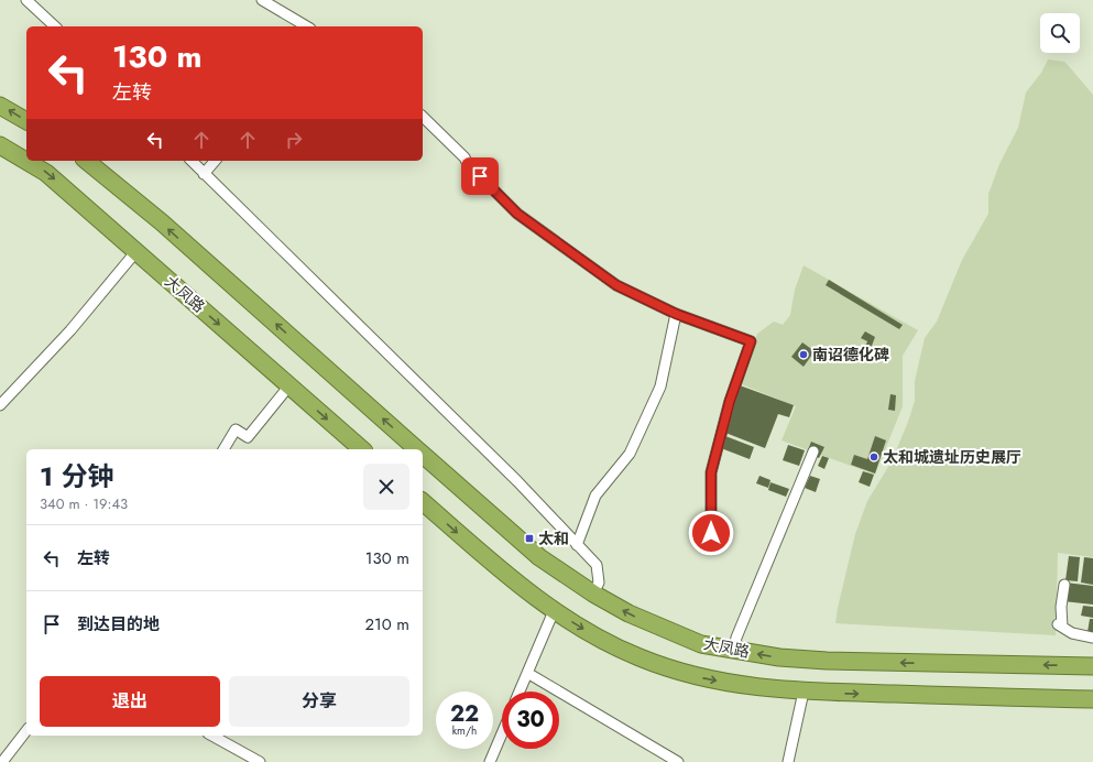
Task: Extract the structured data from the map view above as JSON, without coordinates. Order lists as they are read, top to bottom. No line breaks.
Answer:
{"streets":{"highway":["大凤路"]},"places":{"other":["南诏德化碑","太和城遗址历史展厅"],"transit":["太和"]},"page":{"turn":["130 m","左转"],"heading":["1 分钟","340 m · 19:43"],"list":[{"name":"左转","value":"130 m"},{"name":"到达目的地","value":"210 m"}],"buttons":["退出","分享"],"speed":"22 km/h","limit":"30"}}
